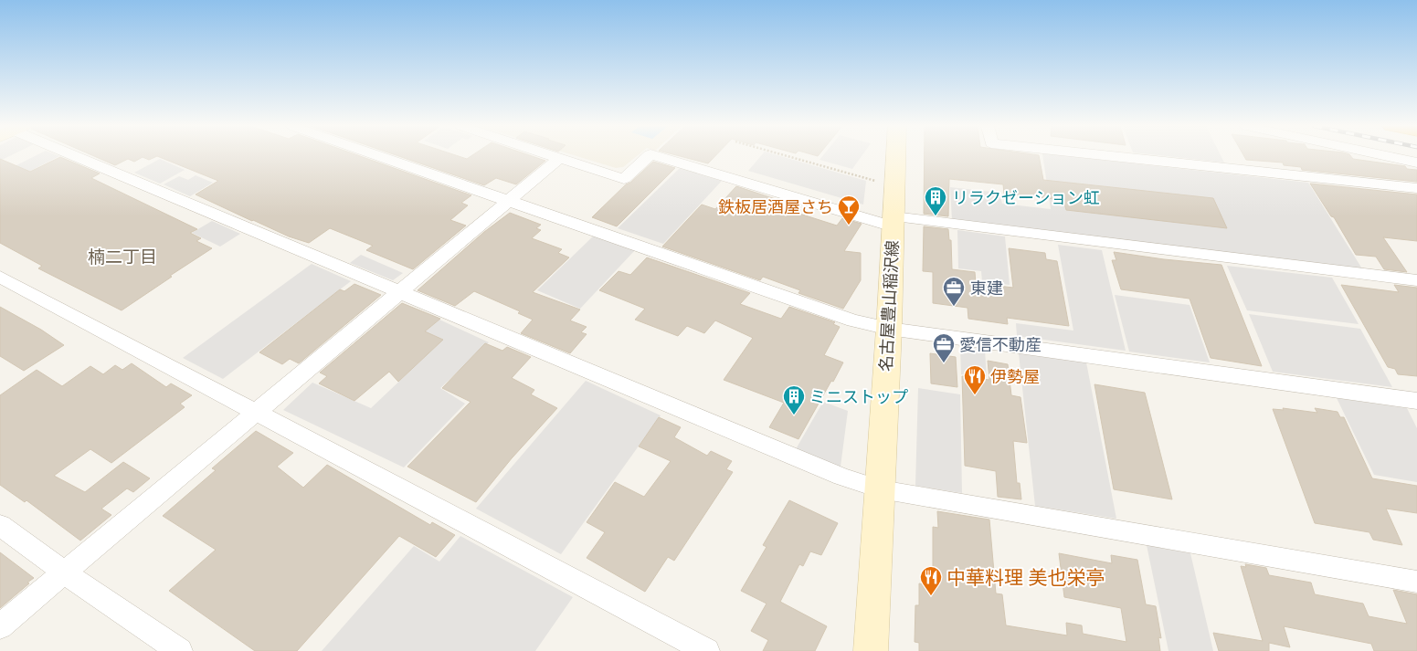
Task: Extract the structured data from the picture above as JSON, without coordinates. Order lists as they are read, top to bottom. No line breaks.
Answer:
{"streets":{"main road":["名古屋豊山稲沢線"]},"districts":["楠二丁目"],"places":{"building":["リラクゼーション虹","ミニストップ"],"bar":["鉄板居酒屋さち"],"office":["東建","愛信不動産"],"restaurant":["伊勢屋","中華料理 美也栄亭"]}}
